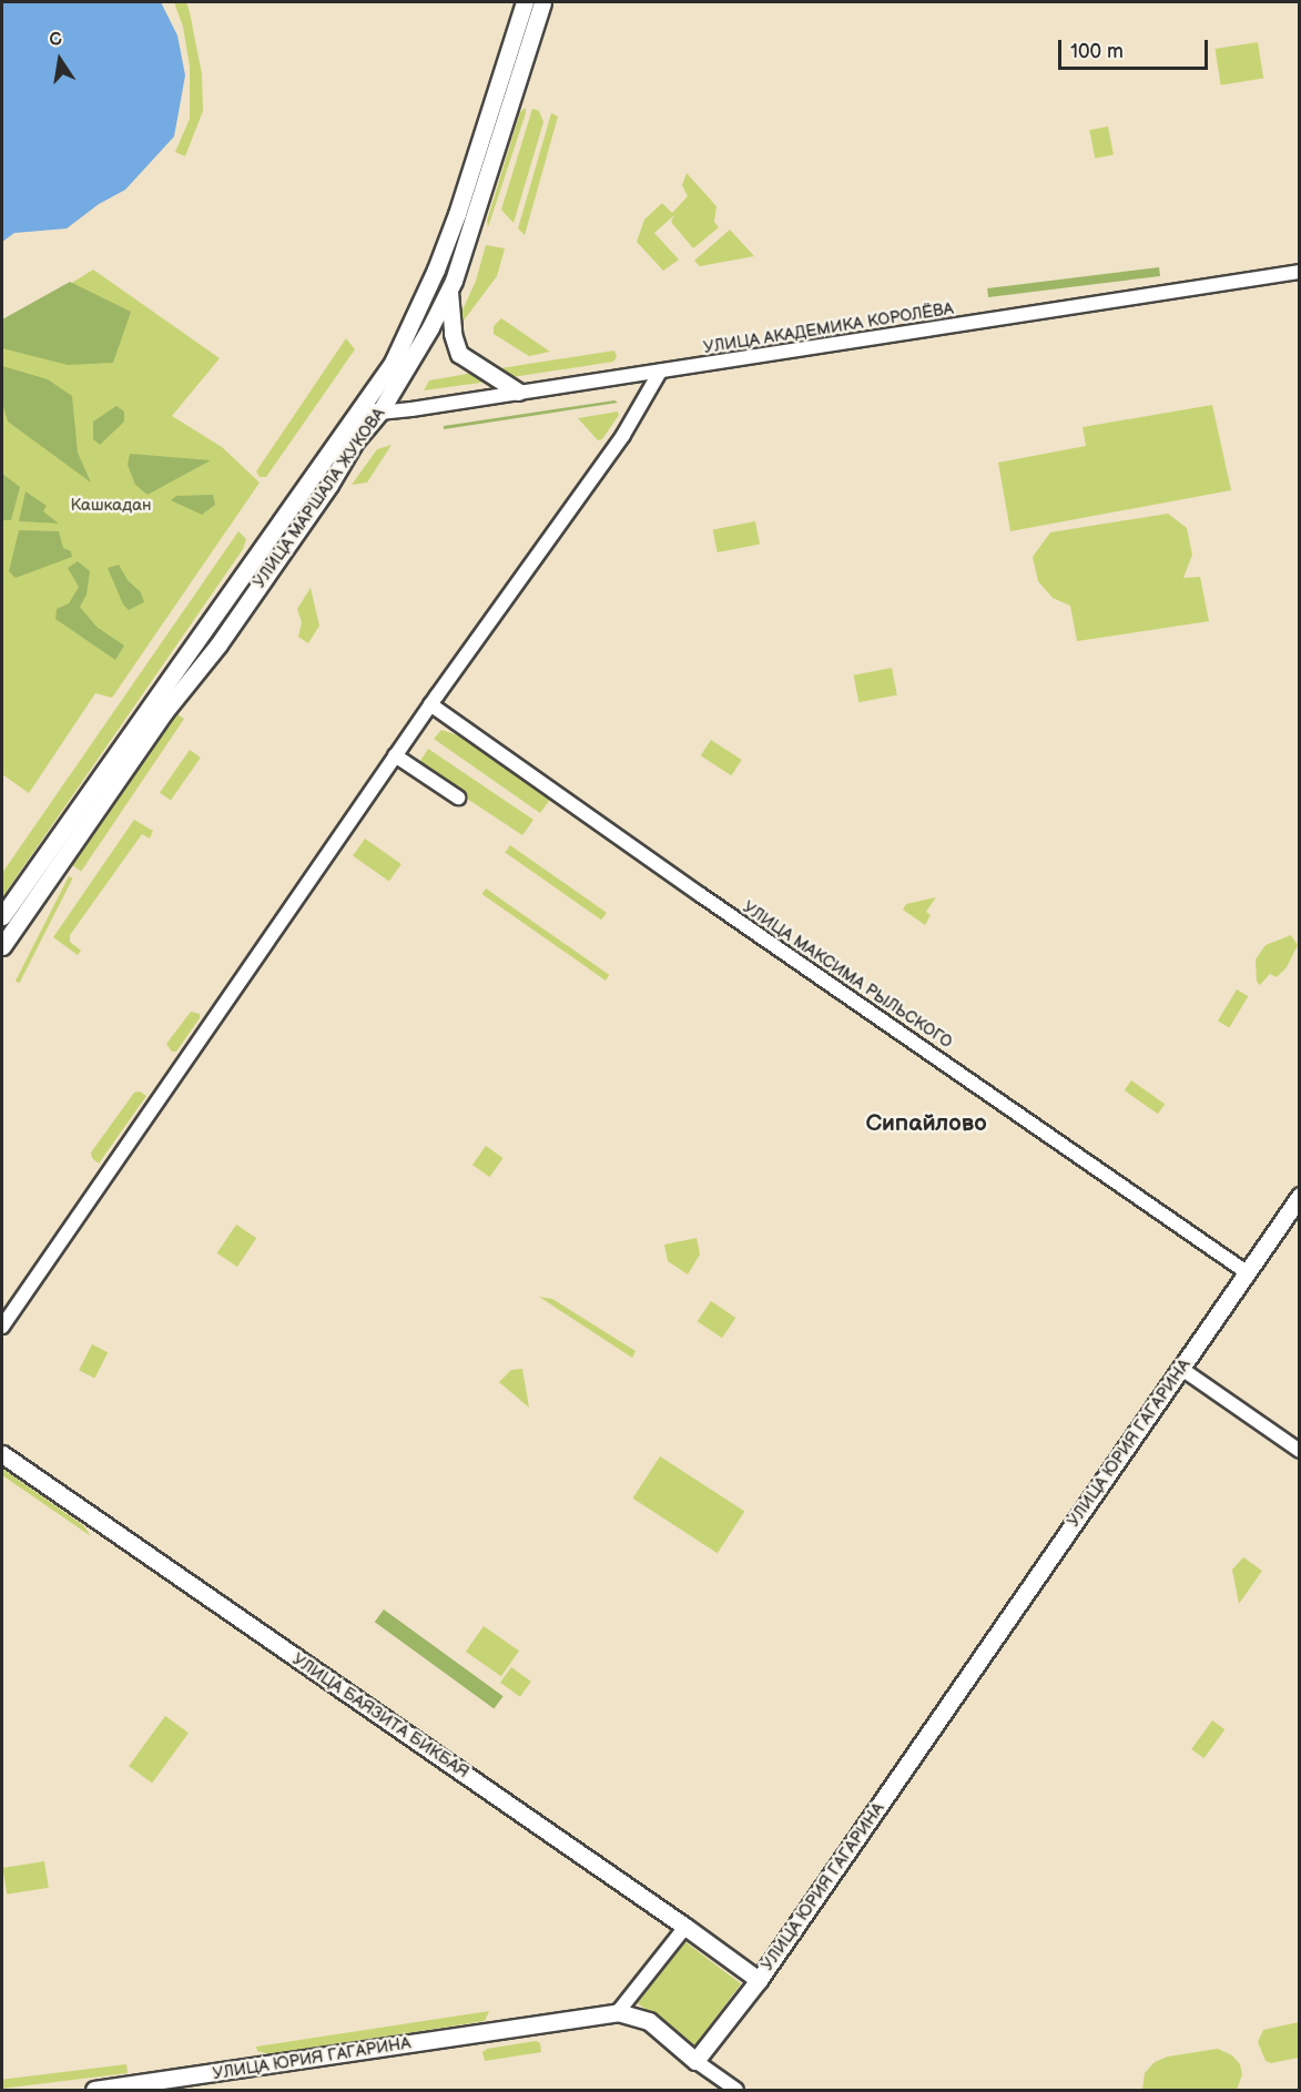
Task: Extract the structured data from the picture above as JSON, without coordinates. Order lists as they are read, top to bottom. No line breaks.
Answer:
{"streets":{"main road":["УЛИЦА МАРШАЛА ЖУКОВА","УЛИЦА ЮРИЯ ГАГАРИНА","УЛИЦА БАЯЗИТА БИКБАЯ"],"street":["УЛИЦА АКАДЕМИКА КОРОЛЁВА","УЛИЦА МАКСИМА РЫЛЬСКОГО"]},"crossings":[["УЛИЦА АКАДЕМИКА КОРОЛЁВА","УЛИЦА МАРШАЛА ЖУКОВА"],["УЛИЦА МАКСИМА РЫЛЬСКОГО","УЛИЦА ЮРИЯ ГАГАРИНА"],["УЛИЦА ЮРИЯ ГАГАРИНА","УЛИЦА БАЯЗИТА БИКБАЯ"]],"districts":["Сипайлово"],"parks":["Кашкадан"],"scale_bar":"100 m","north":"top"}
